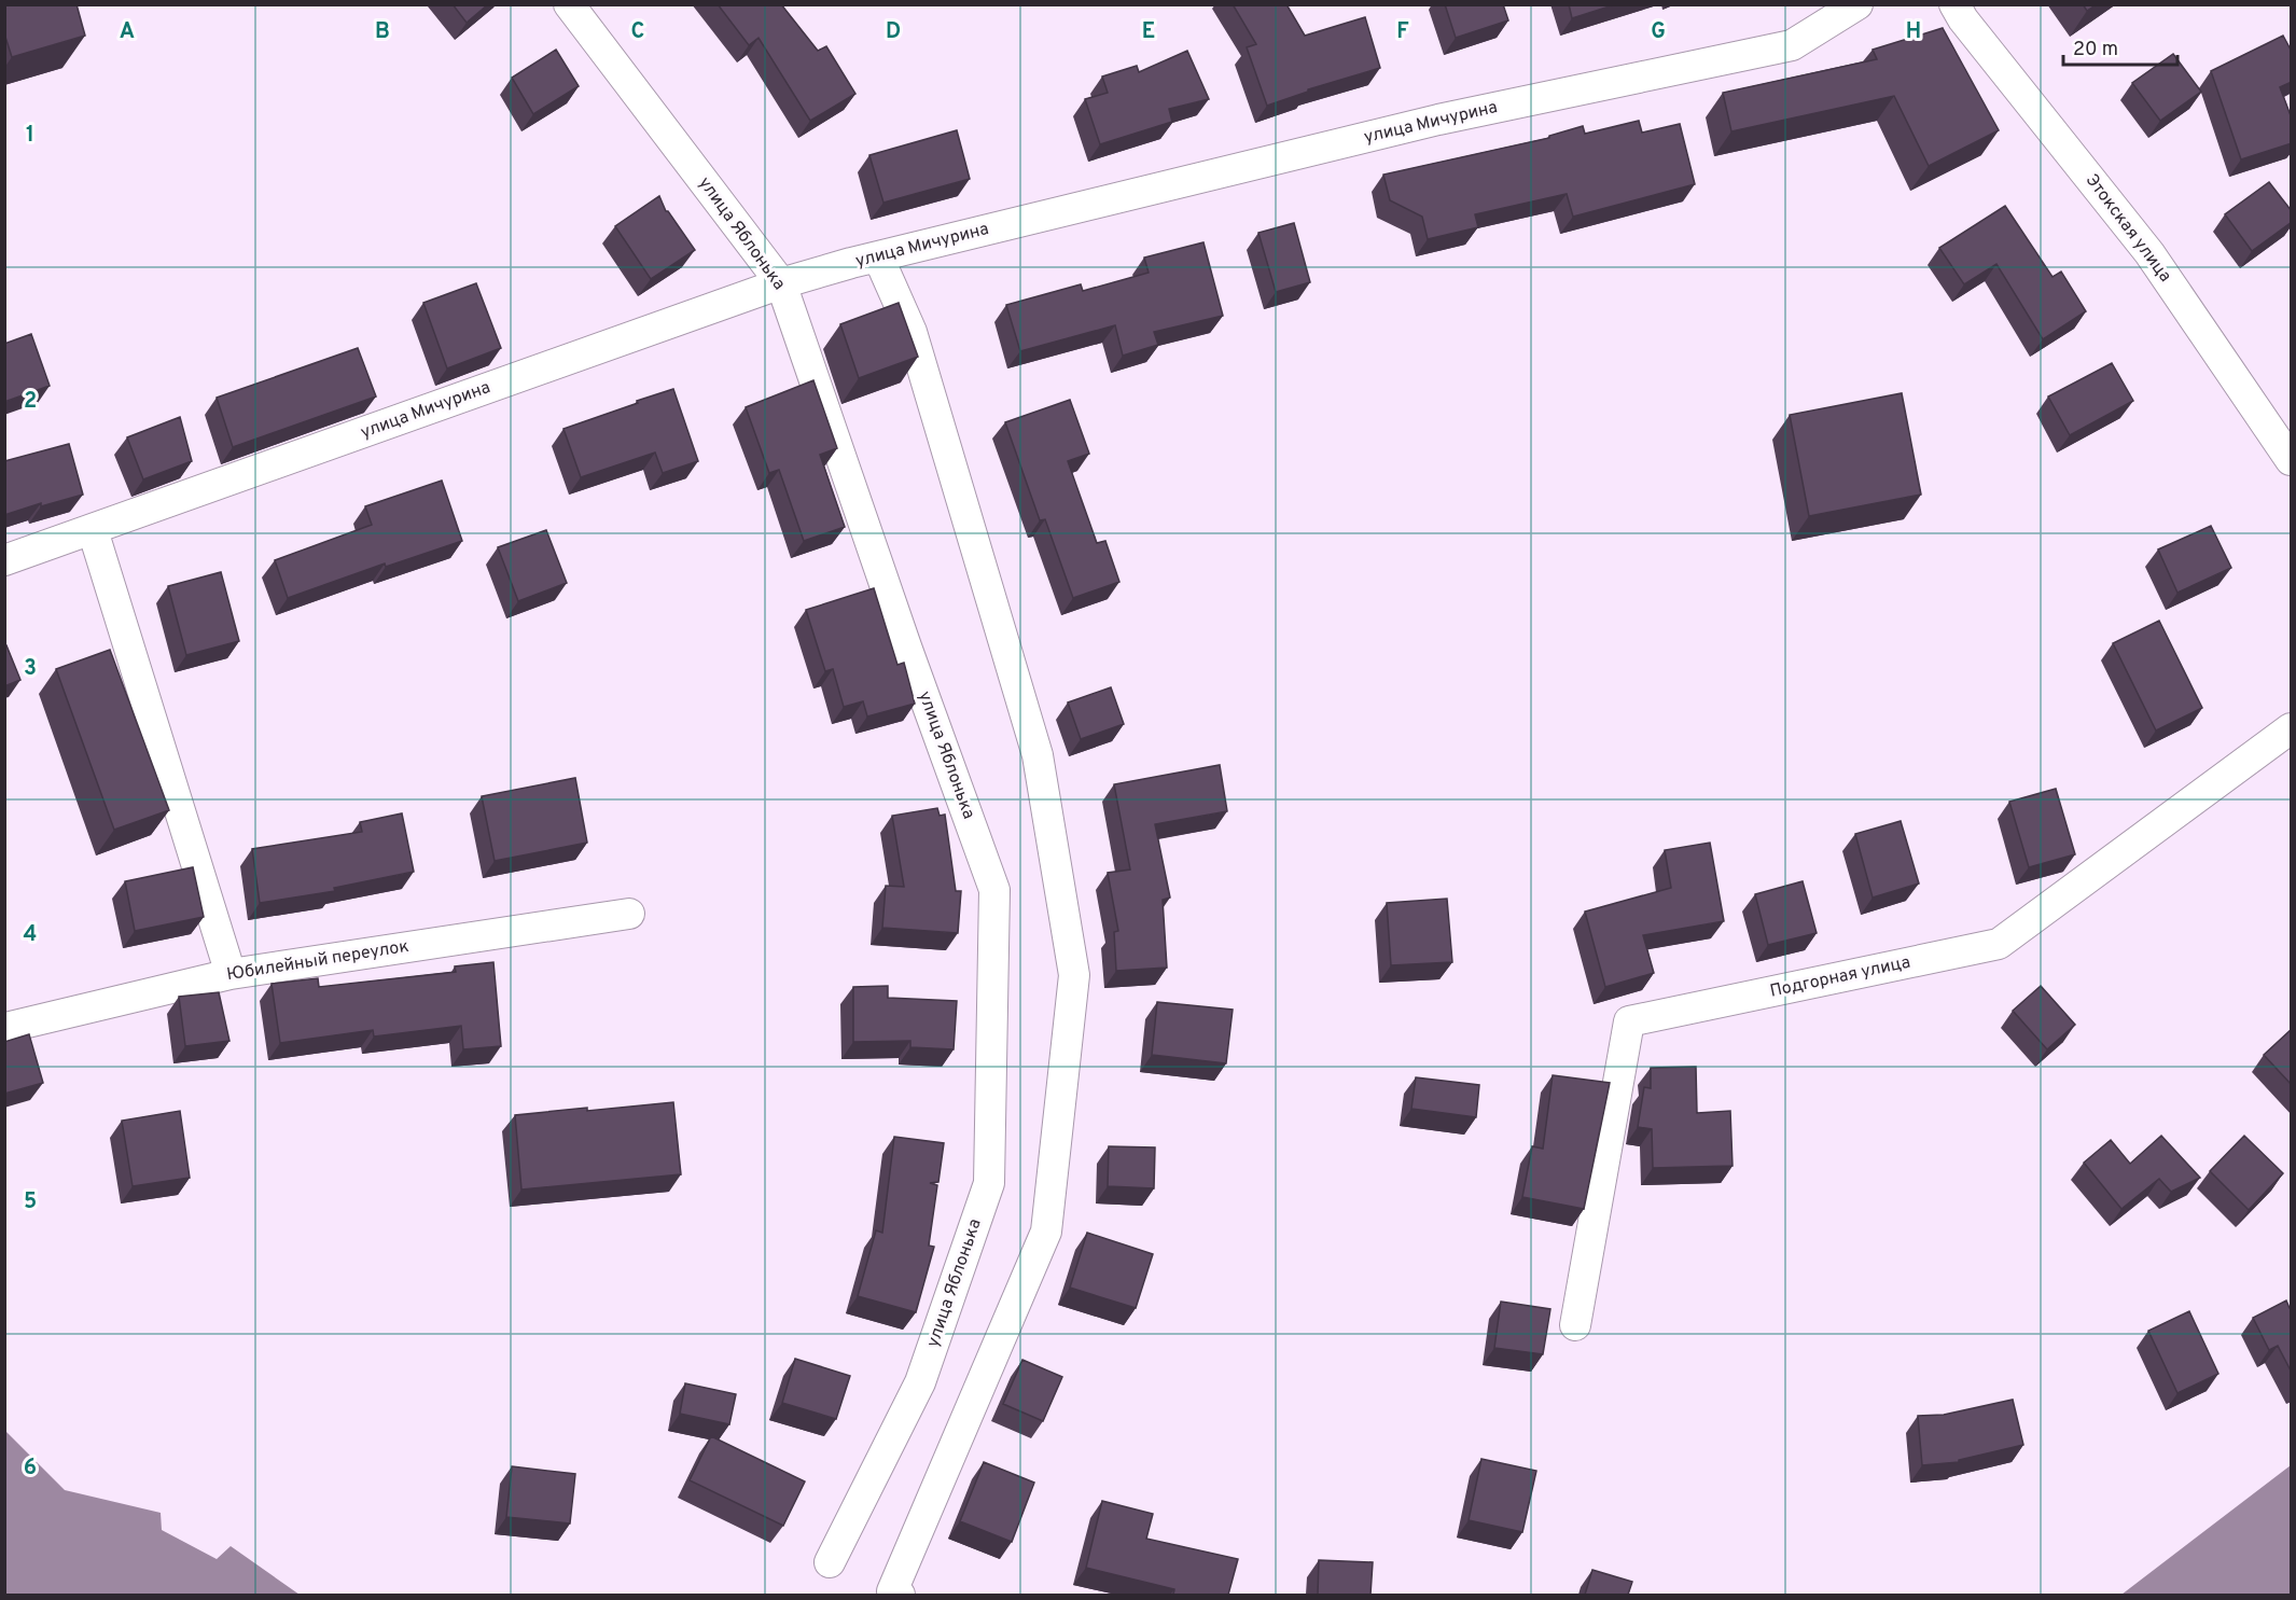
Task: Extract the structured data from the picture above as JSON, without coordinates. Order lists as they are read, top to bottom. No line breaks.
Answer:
{"streets":{"street":["улица Мичурина","Этокская улица","улица Яблонька","Юбилейный переулок","Подгорная улица"]},"crossings":[["улица Мичурина","улица Яблонька"]],"scale_bar":"20 m","grid":{"columns":["A","B","C","D","E","F","G","H"],"rows":["1","2","3","4","5","6"]}}
